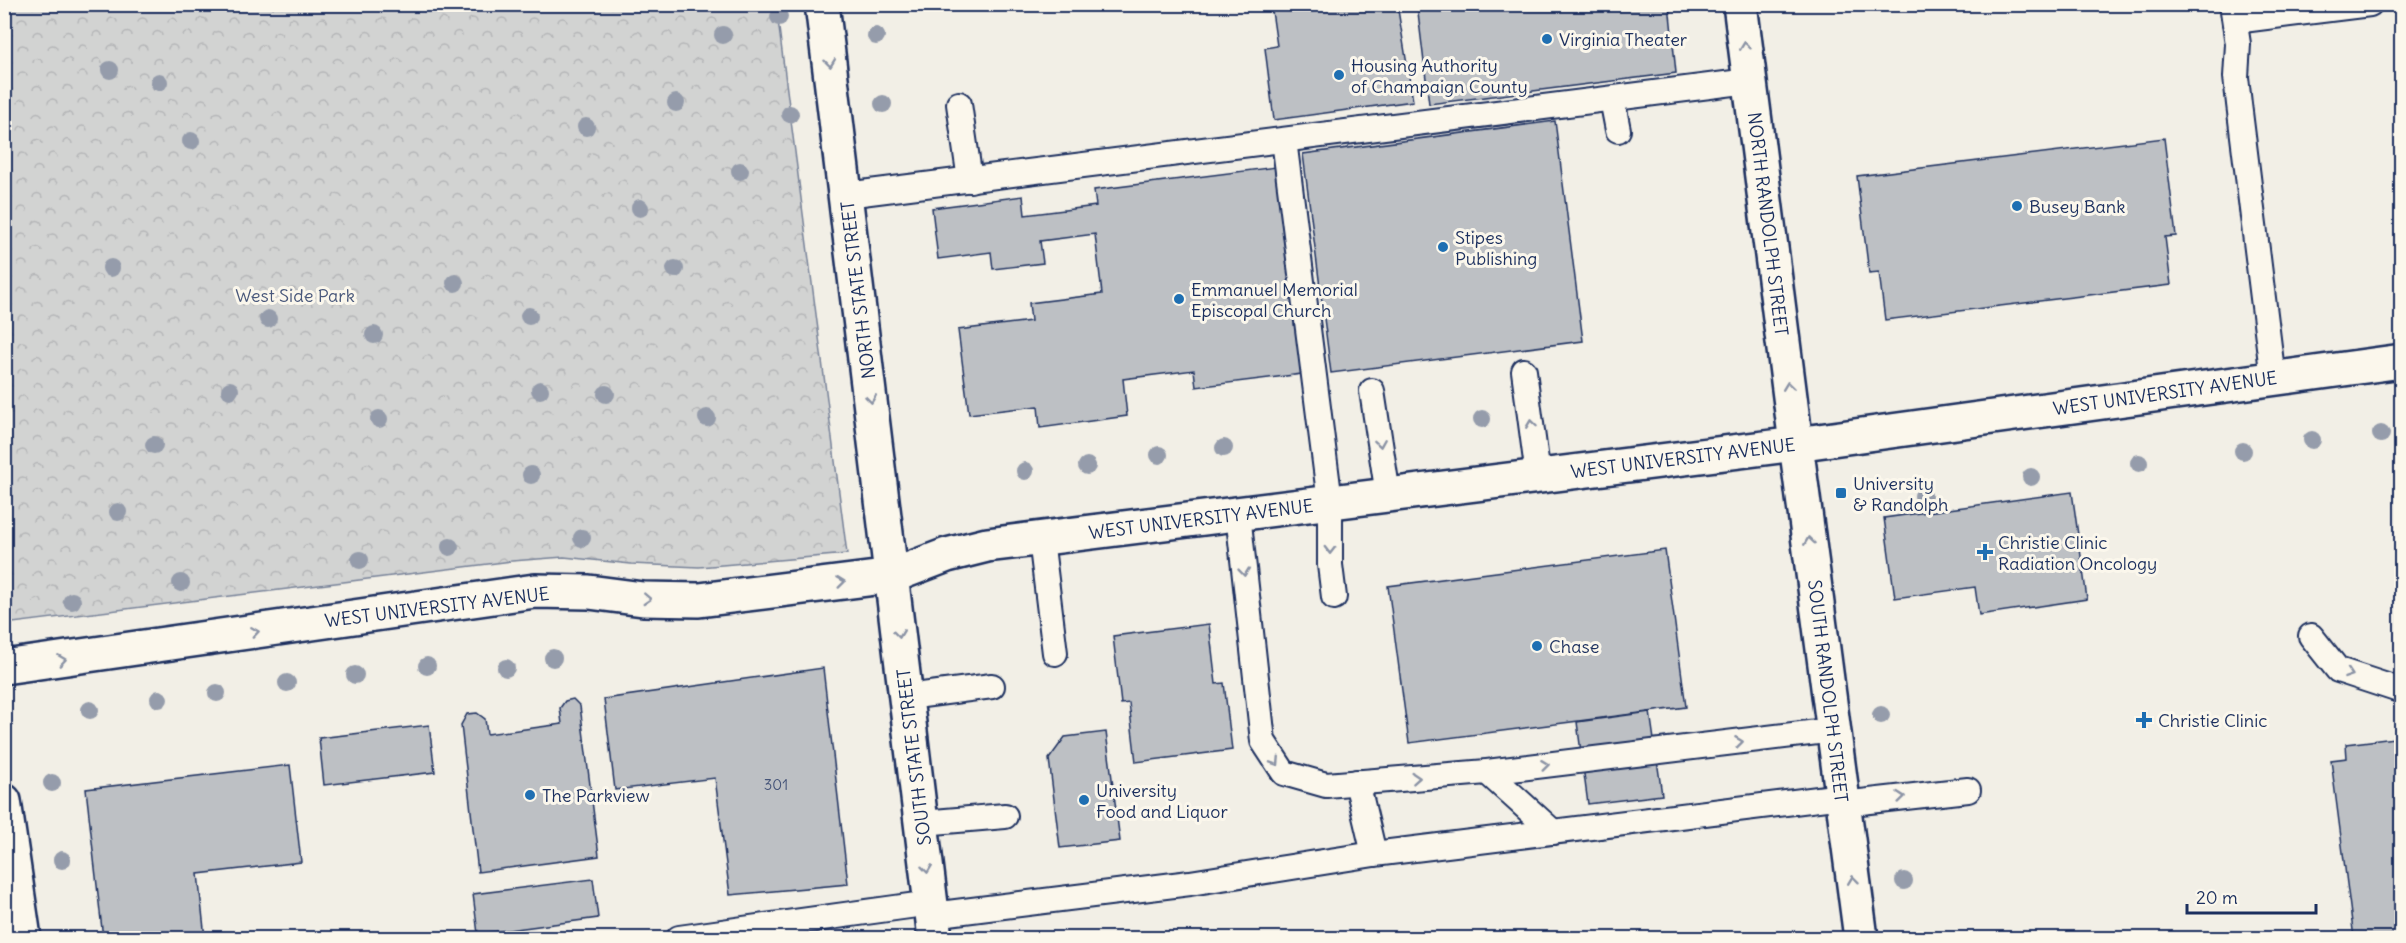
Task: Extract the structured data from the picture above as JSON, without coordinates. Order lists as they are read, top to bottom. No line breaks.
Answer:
{"streets":{"main road":["NORTH RANDOLPH STREET","NORTH STATE STREET","WEST UNIVERSITY AVENUE","SOUTH RANDOLPH STREET","SOUTH STATE STREET"]},"crossings":[["NORTH RANDOLPH STREET","WEST UNIVERSITY AVENUE"],["NORTH RANDOLPH STREET","SOUTH RANDOLPH STREET"],["NORTH STATE STREET","WEST UNIVERSITY AVENUE"],["NORTH STATE STREET","SOUTH STATE STREET"],["WEST UNIVERSITY AVENUE","SOUTH RANDOLPH STREET"],["WEST UNIVERSITY AVENUE","SOUTH STATE STREET"]],"one_way":["NORTH RANDOLPH STREET","NORTH STATE STREET","WEST UNIVERSITY AVENUE","SOUTH RANDOLPH STREET","SOUTH STATE STREET"],"parks":["West Side Park"],"places":{"other":["Virginia Theater","Housing Authority of Champaign County","Busey Bank","Stipes Publishing","Emmanuel Memorial Episcopal Church","Chase","The Parkview","University Food and Liquor"],"transit":["University & Randolph"],"health":["Christie Clinic Radiation Oncology","Christie Clinic"]},"house_numbers":["301"],"scale_bar":"20 m"}
